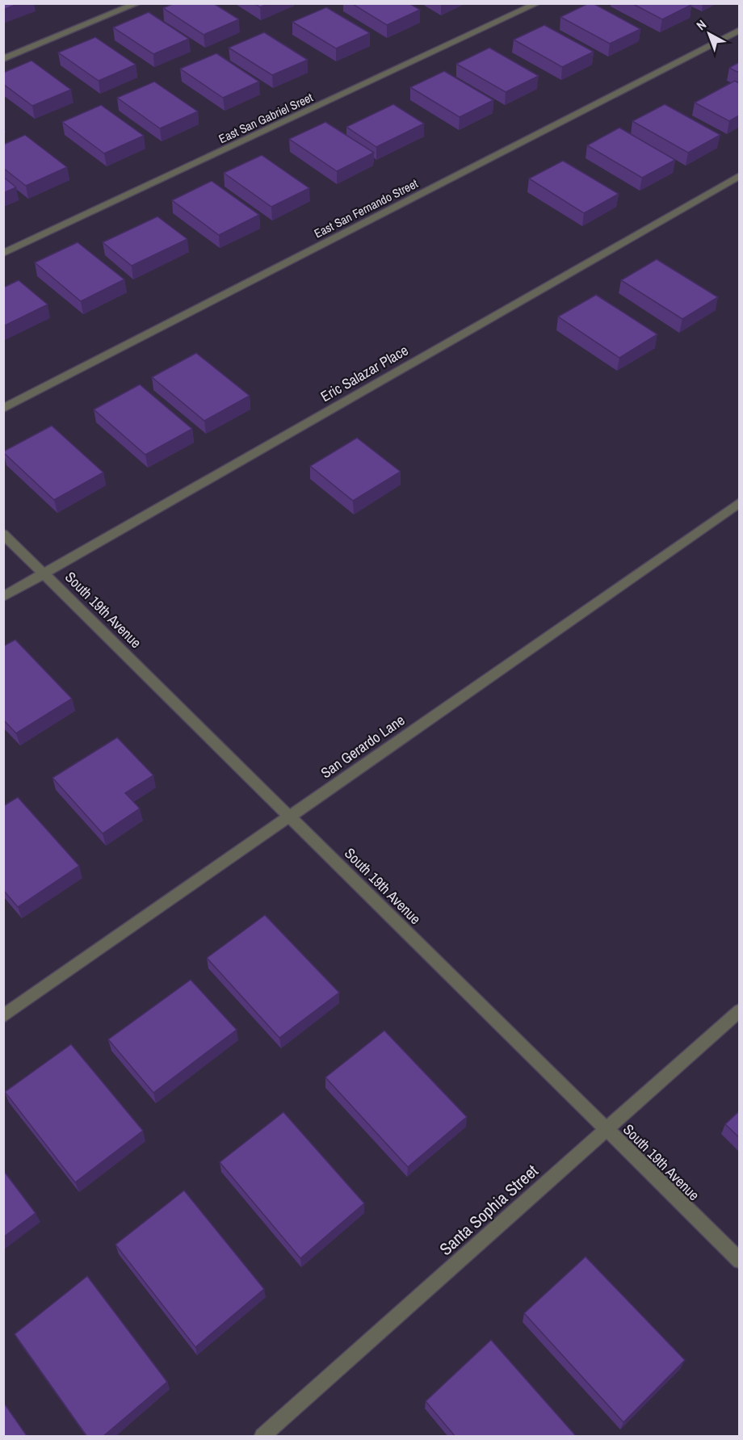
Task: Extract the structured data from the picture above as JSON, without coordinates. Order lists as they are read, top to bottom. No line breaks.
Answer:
{"streets":{"street":["East San Gabriel Sreet","East San Fernando Street","Eric Salazar Place","South 19th Avenue","San Gerardo Lane","Santa Sophia Street"]},"crossings":[["Eric Salazar Place","South 19th Avenue"],["South 19th Avenue","San Gerardo Lane"],["South 19th Avenue","Santa Sophia Street"]],"north":"top left"}
